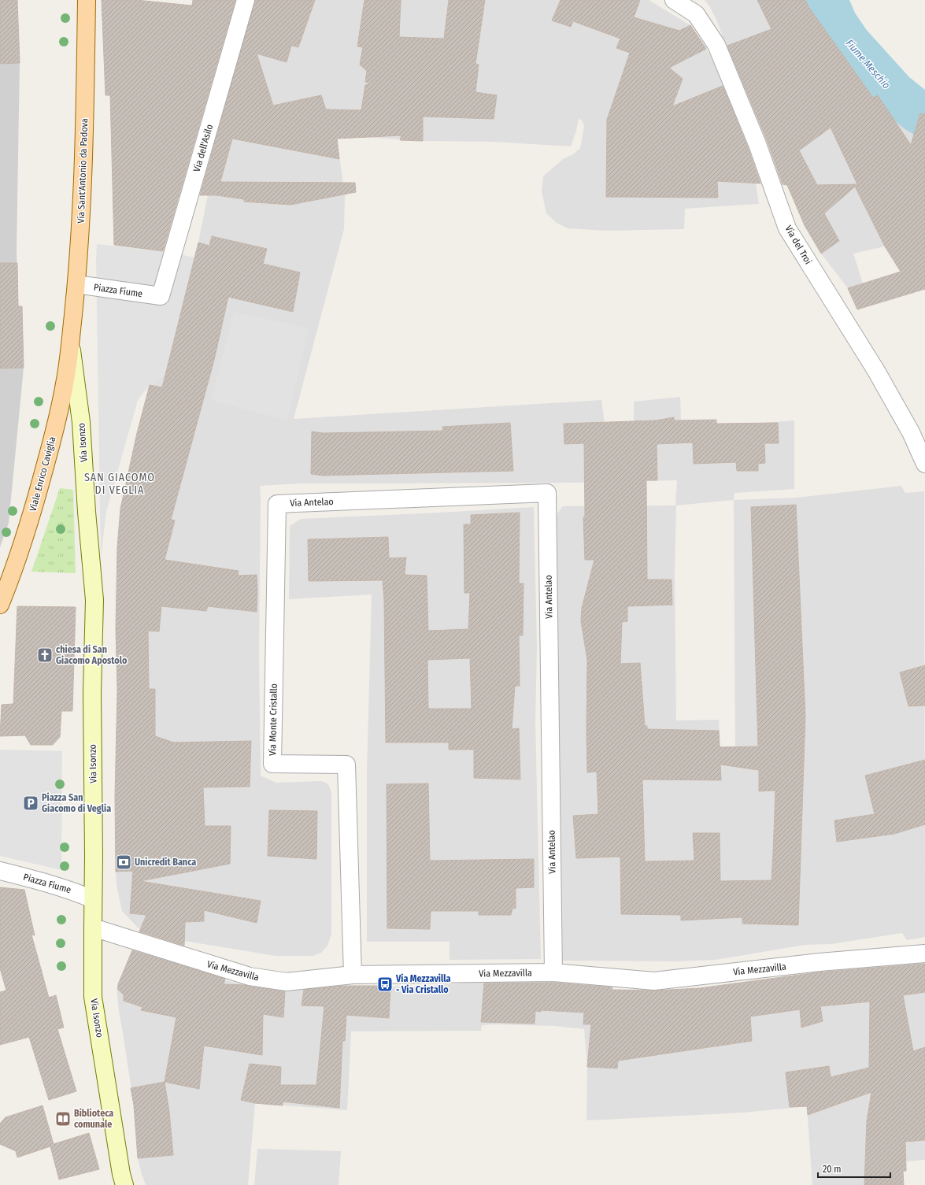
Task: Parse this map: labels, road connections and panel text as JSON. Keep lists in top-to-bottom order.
{
  "streets": {
    "main road": ["Via Sant'Antonio da Padova", "Via Isonzo", "Viale Enrico Caviglia"],
    "street": [
      "Via dell'Asilo",
      "Via del Troi",
      "Piazza Fiume",
      "Via Antelao",
      "Via Monte Cristallo",
      "Via Mezzavilla"
    ]
  },
  "crossings": [
    ["Via dell'Asilo", "Piazza Fiume"],
    ["Via Sant'Antonio da Padova", "Piazza Fiume"],
    ["Via Sant'Antonio da Padova", "Via Isonzo"],
    ["Via Sant'Antonio da Padova", "Viale Enrico Caviglia"],
    ["Piazza Fiume", "Via Isonzo"],
    ["Via Isonzo", "Viale Enrico Caviglia"],
    ["Via Isonzo", "Via Mezzavilla"],
    ["Via Antelao", "Via Monte Cristallo"],
    ["Via Antelao", "Via Mezzavilla"],
    ["Via Monte Cristallo", "Via Mezzavilla"]
  ],
  "districts": ["SAN GIACOMO DI VEGLIA"],
  "water": ["Fiume Meschio"],
  "places": {
    "church": ["chiesa di San Giacomo Apostolo"],
    "parking": ["Piazza San Giacomo di Veglia"],
    "bank": ["Unicredit Banca"],
    "bus stop": ["Via Mezzavilla - Via Cristallo"],
    "library": ["Biblioteca comunale"]
  },
  "scale_bar": "20 m"
}
